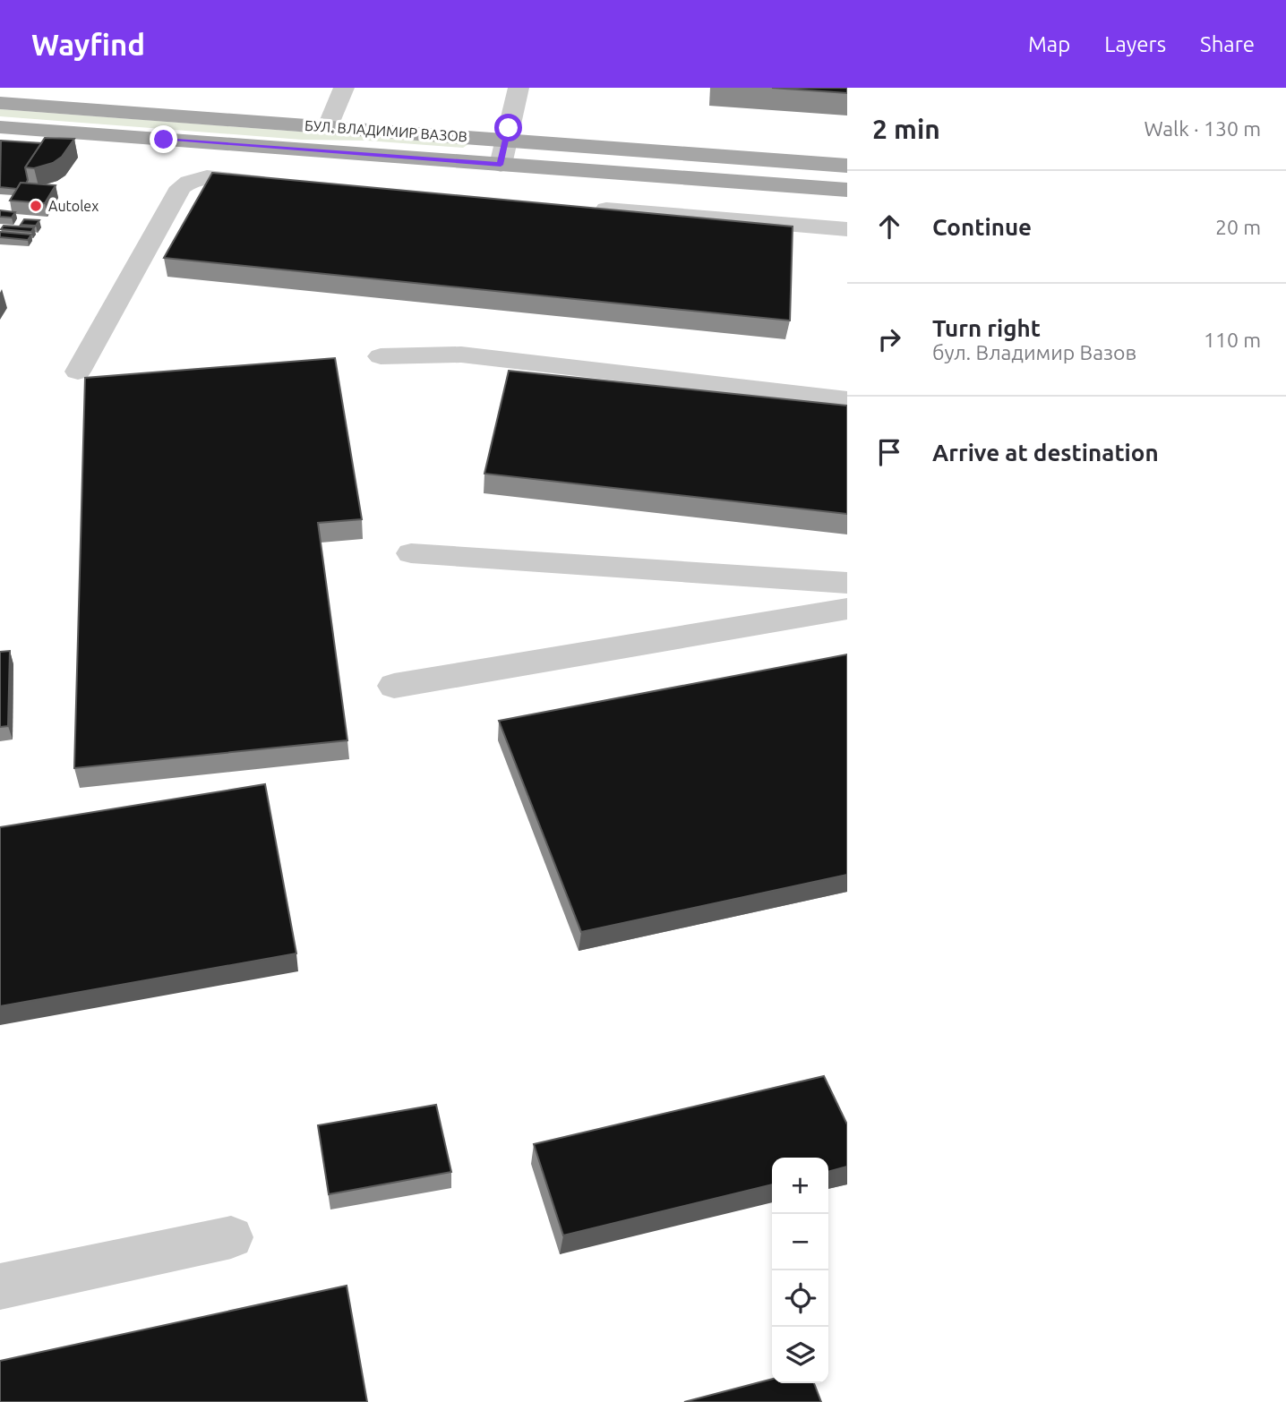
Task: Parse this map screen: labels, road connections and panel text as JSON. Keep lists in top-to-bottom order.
{
  "streets": {
    "main road": ["БУЛ. ВЛАДИМИР ВАЗОВ"]
  },
  "places": ["Autolex"],
  "page": {
    "header": "Wayfind",
    "nav": ["Map", "Layers", "Share"],
    "heading": ["2 min", "Walk · 130 m"],
    "list": [
      ["Continue", "20 m"],
      ["Turn right", "бул. Владимир Вазов", "110 m"],
      "Arrive at destination"
    ],
    "map_buttons": ["+", "−"]
  }
}
